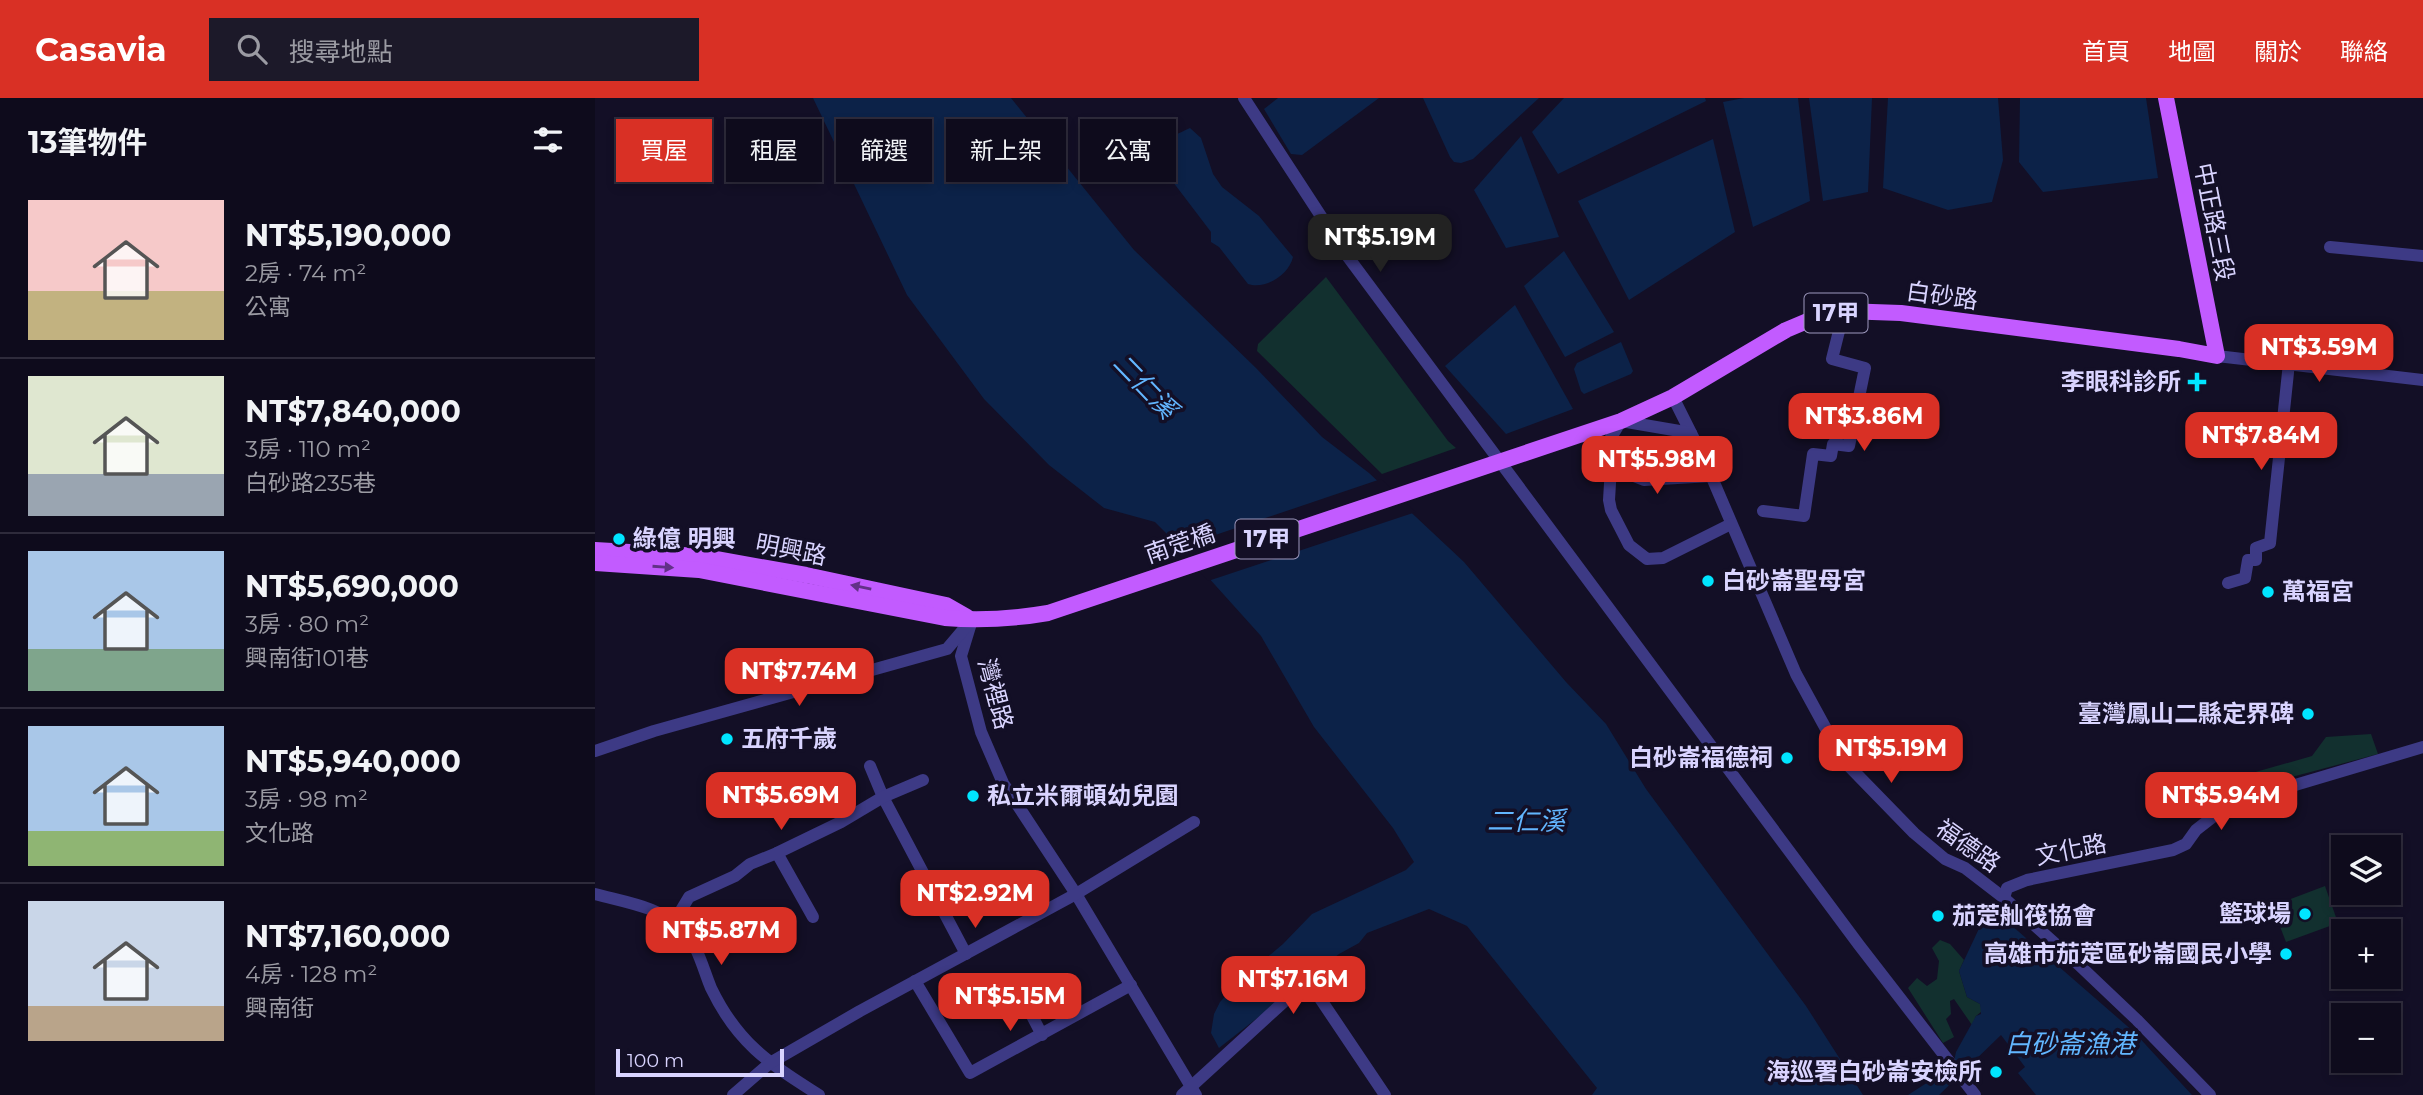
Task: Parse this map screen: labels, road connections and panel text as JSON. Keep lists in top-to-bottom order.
{
  "streets": {
    "main road": [
      "中正路三段",
      "白砂路",
      "17甲",
      "南萣橋",
      "明興路"
    ],
    "street": ["灣裡路", "福德路", "文化路"]
  },
  "crossings": [
    ["中正路三段", "白砂路"],
    ["白砂路", "南萣橋"],
    ["白砂路", "福德路"],
    ["南萣橋", "明興路"],
    ["明興路", "灣裡路"],
    ["福德路", "文化路"]
  ],
  "water": ["二仁溪", "白砂崙漁港"],
  "places": {
    "health": ["李眼科診所"],
    "other": [
      "綠億 明興",
      "白砂崙聖母宮",
      "萬福宮",
      "臺灣鳳山二縣定界碑",
      "五府千歲",
      "白砂崙福德祠",
      "私立米爾頓幼兒園",
      "籃球場",
      "茄萣舢筏協會",
      "高雄市茄萣區砂崙國民小學",
      "海巡署白砂崙安檢所"
    ]
  },
  "scale_bar": "100 m",
  "page": {
    "header": "Casavia",
    "search": "搜尋地點",
    "nav": [
      "首頁",
      "地圖",
      "關於",
      "聯絡"
    ],
    "heading": "13筆物件",
    "chip": [
      "買屋",
      "租屋",
      "篩選",
      "新上架",
      "公寓"
    ],
    "list": [
      {
        "name": "NT$5,190,000",
        "note": "2房 · 74 m² · 公寓"
      },
      {
        "name": "NT$7,840,000",
        "note": "3房 · 110 m² · 白砂路235巷"
      },
      {
        "name": "NT$5,690,000",
        "note": "3房 · 80 m² · 興南街101巷"
      },
      {
        "name": "NT$5,940,000",
        "note": "3房 · 98 m² · 文化路"
      },
      {
        "name": "NT$7,160,000",
        "note": "4房 · 128 m² · 興南街"
      }
    ],
    "price": [
      "NT$5.19M",
      "NT$3.59M",
      "NT$3.86M",
      "NT$7.84M",
      "NT$5.98M",
      "NT$7.74M",
      "NT$5.19M",
      "NT$5.69M",
      "NT$5.94M",
      "NT$2.92M",
      "NT$5.87M",
      "NT$7.16M",
      "NT$5.15M"
    ],
    "map_buttons": ["+", "−"],
    "scale": "100 m"
  }
}
